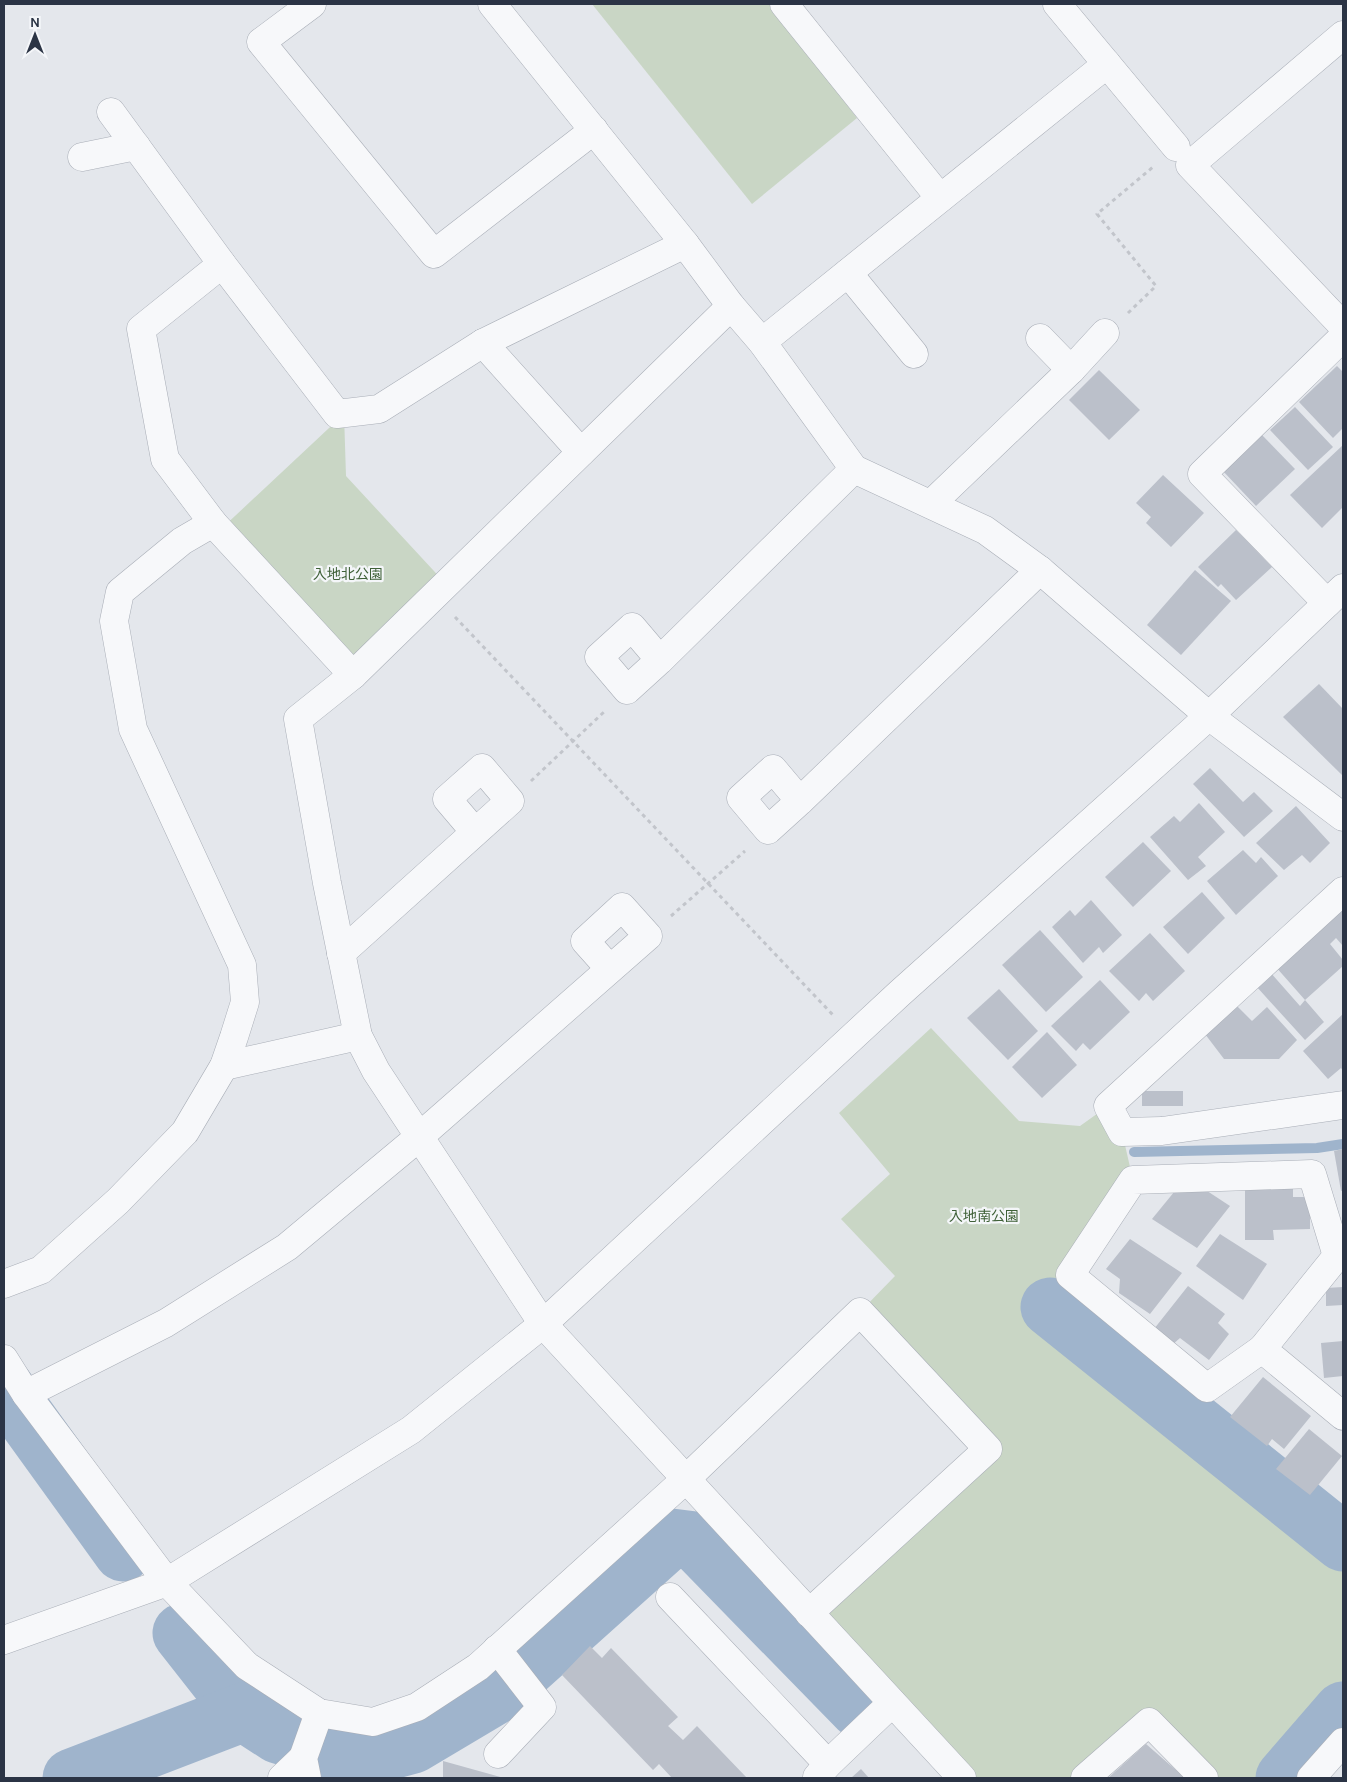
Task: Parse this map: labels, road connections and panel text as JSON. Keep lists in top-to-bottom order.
{
  "parks": ["入地北公園", "入地南公園"],
  "north": "top"
}
